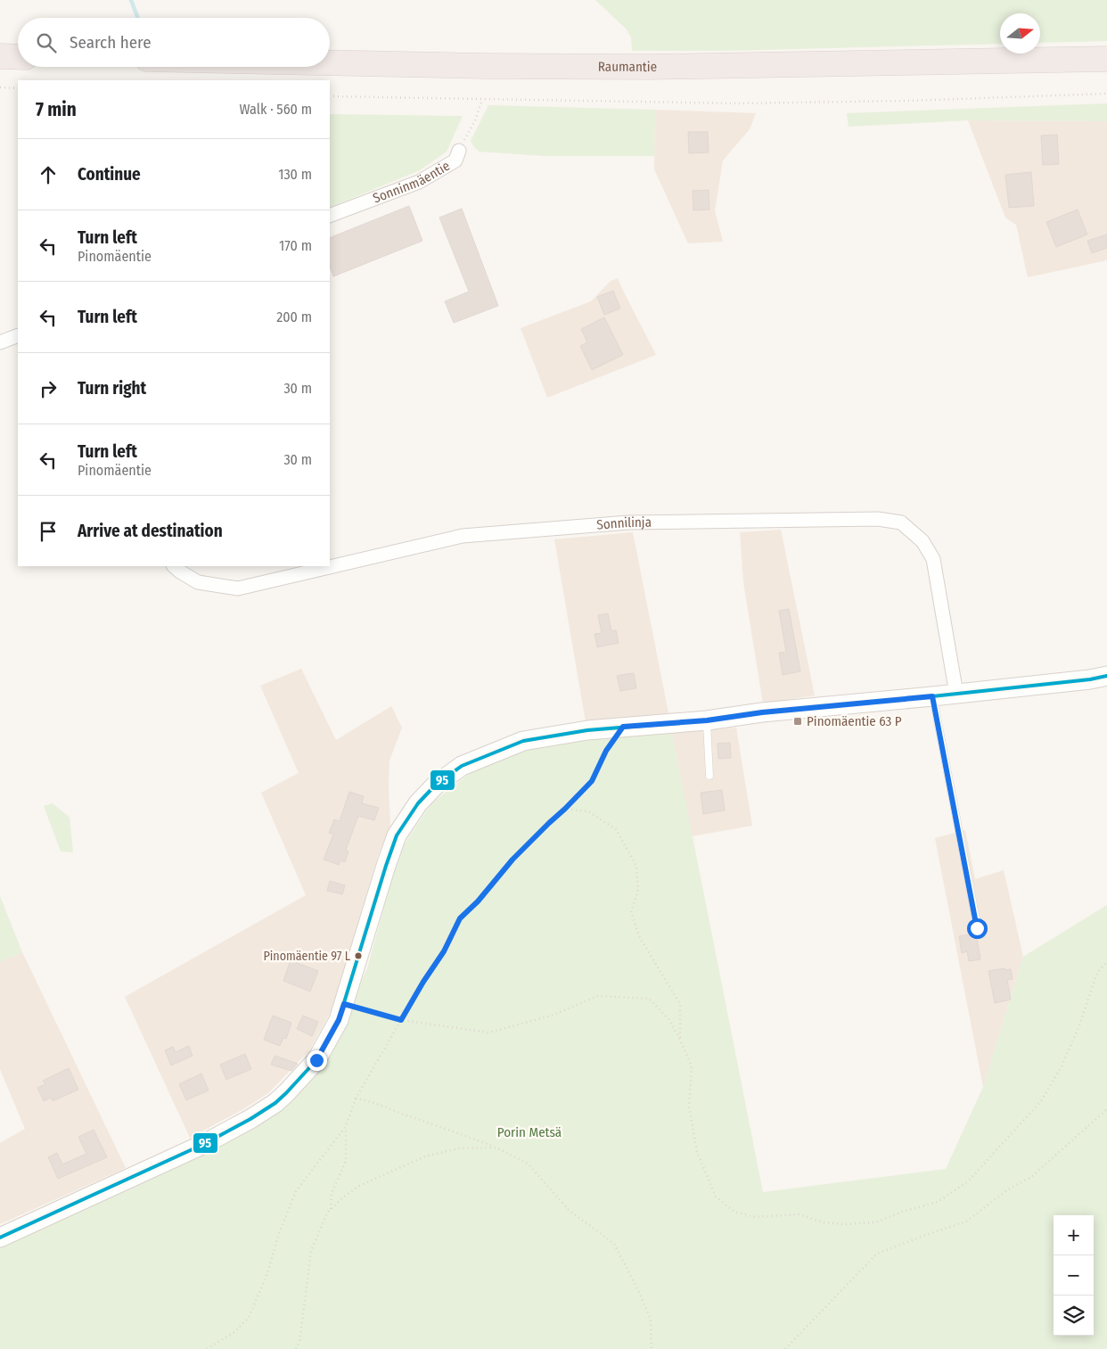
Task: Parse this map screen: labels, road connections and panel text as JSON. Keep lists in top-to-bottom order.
{
  "streets": {
    "highway": ["Raumantie"],
    "street": ["Sonninmäentie", "Sonnilinja"]
  },
  "parks": ["Porin Metsä"],
  "places": {
    "transit": ["Pinomäentie 63 P"],
    "other": ["Pinomäentie 97 L"]
  },
  "lines": ["transit line 95"],
  "north": "right",
  "page": {
    "search": "Search here",
    "heading": ["7 min", "Walk · 560 m"],
    "list": [
      ["Continue", "130 m"],
      ["Turn left", "Pinomäentie", "170 m"],
      ["Turn left", "200 m"],
      ["Turn right", "30 m"],
      ["Turn left", "Pinomäentie", "30 m"],
      "Arrive at destination"
    ],
    "map_buttons": ["+", "−"]
  }
}
